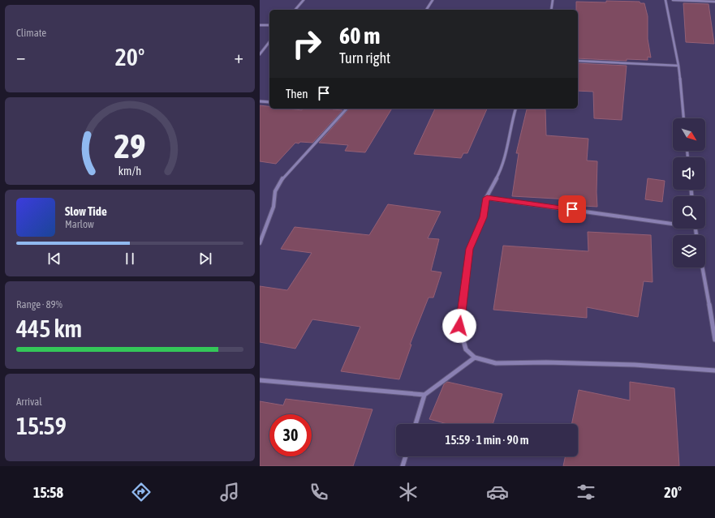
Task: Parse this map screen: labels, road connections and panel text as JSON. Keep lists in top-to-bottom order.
{
  "north": "bottom right",
  "page": {
    "tile": [
      "Climate",
      ["Range · 89%", "445 km"],
      ["Arrival", "15:59"]
    ],
    "turn": ["60 m", "Turn right"],
    "heat": ["−", "20°", "+"],
    "then": "Then",
    "song": ["Slow Tide", "Marlow"],
    "limit": "30",
    "trip": "15:59 · 1 min · 90 m",
    "tabs": ["15:58", "20°"],
    "gauge": ["29", "km/h"]
  }
}
